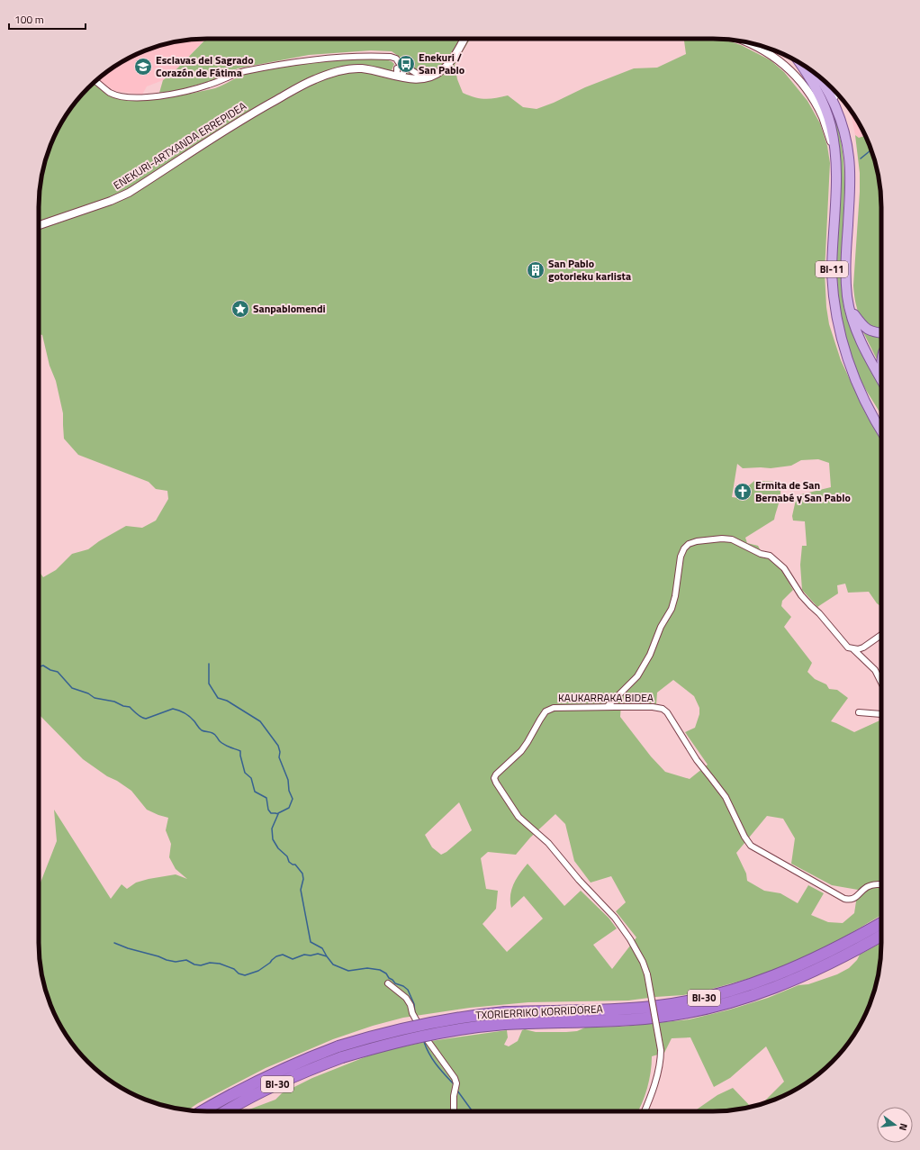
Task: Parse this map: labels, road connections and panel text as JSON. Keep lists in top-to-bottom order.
{
  "streets": {
    "highway": ["BI-30", "TXORIERRIKO KORRIDOREA"],
    "main road": ["BI-11"],
    "street": ["ENEKURI-ARTXANDA ERREPIDEA", "KAUKARRAKA BIDEA"]
  },
  "places": {
    "bus stop": ["Enekuri / San Pablo"],
    "school or university": ["Esclavas del Sagrado Corazón de Fátima"],
    "building": ["San Pablo gotorleku karlista"],
    "place": ["Sanpablomendi"],
    "church": ["Ermita de San Bernabé y San Pablo"]
  },
  "scale_bar": "100 m",
  "north": "right"
}
